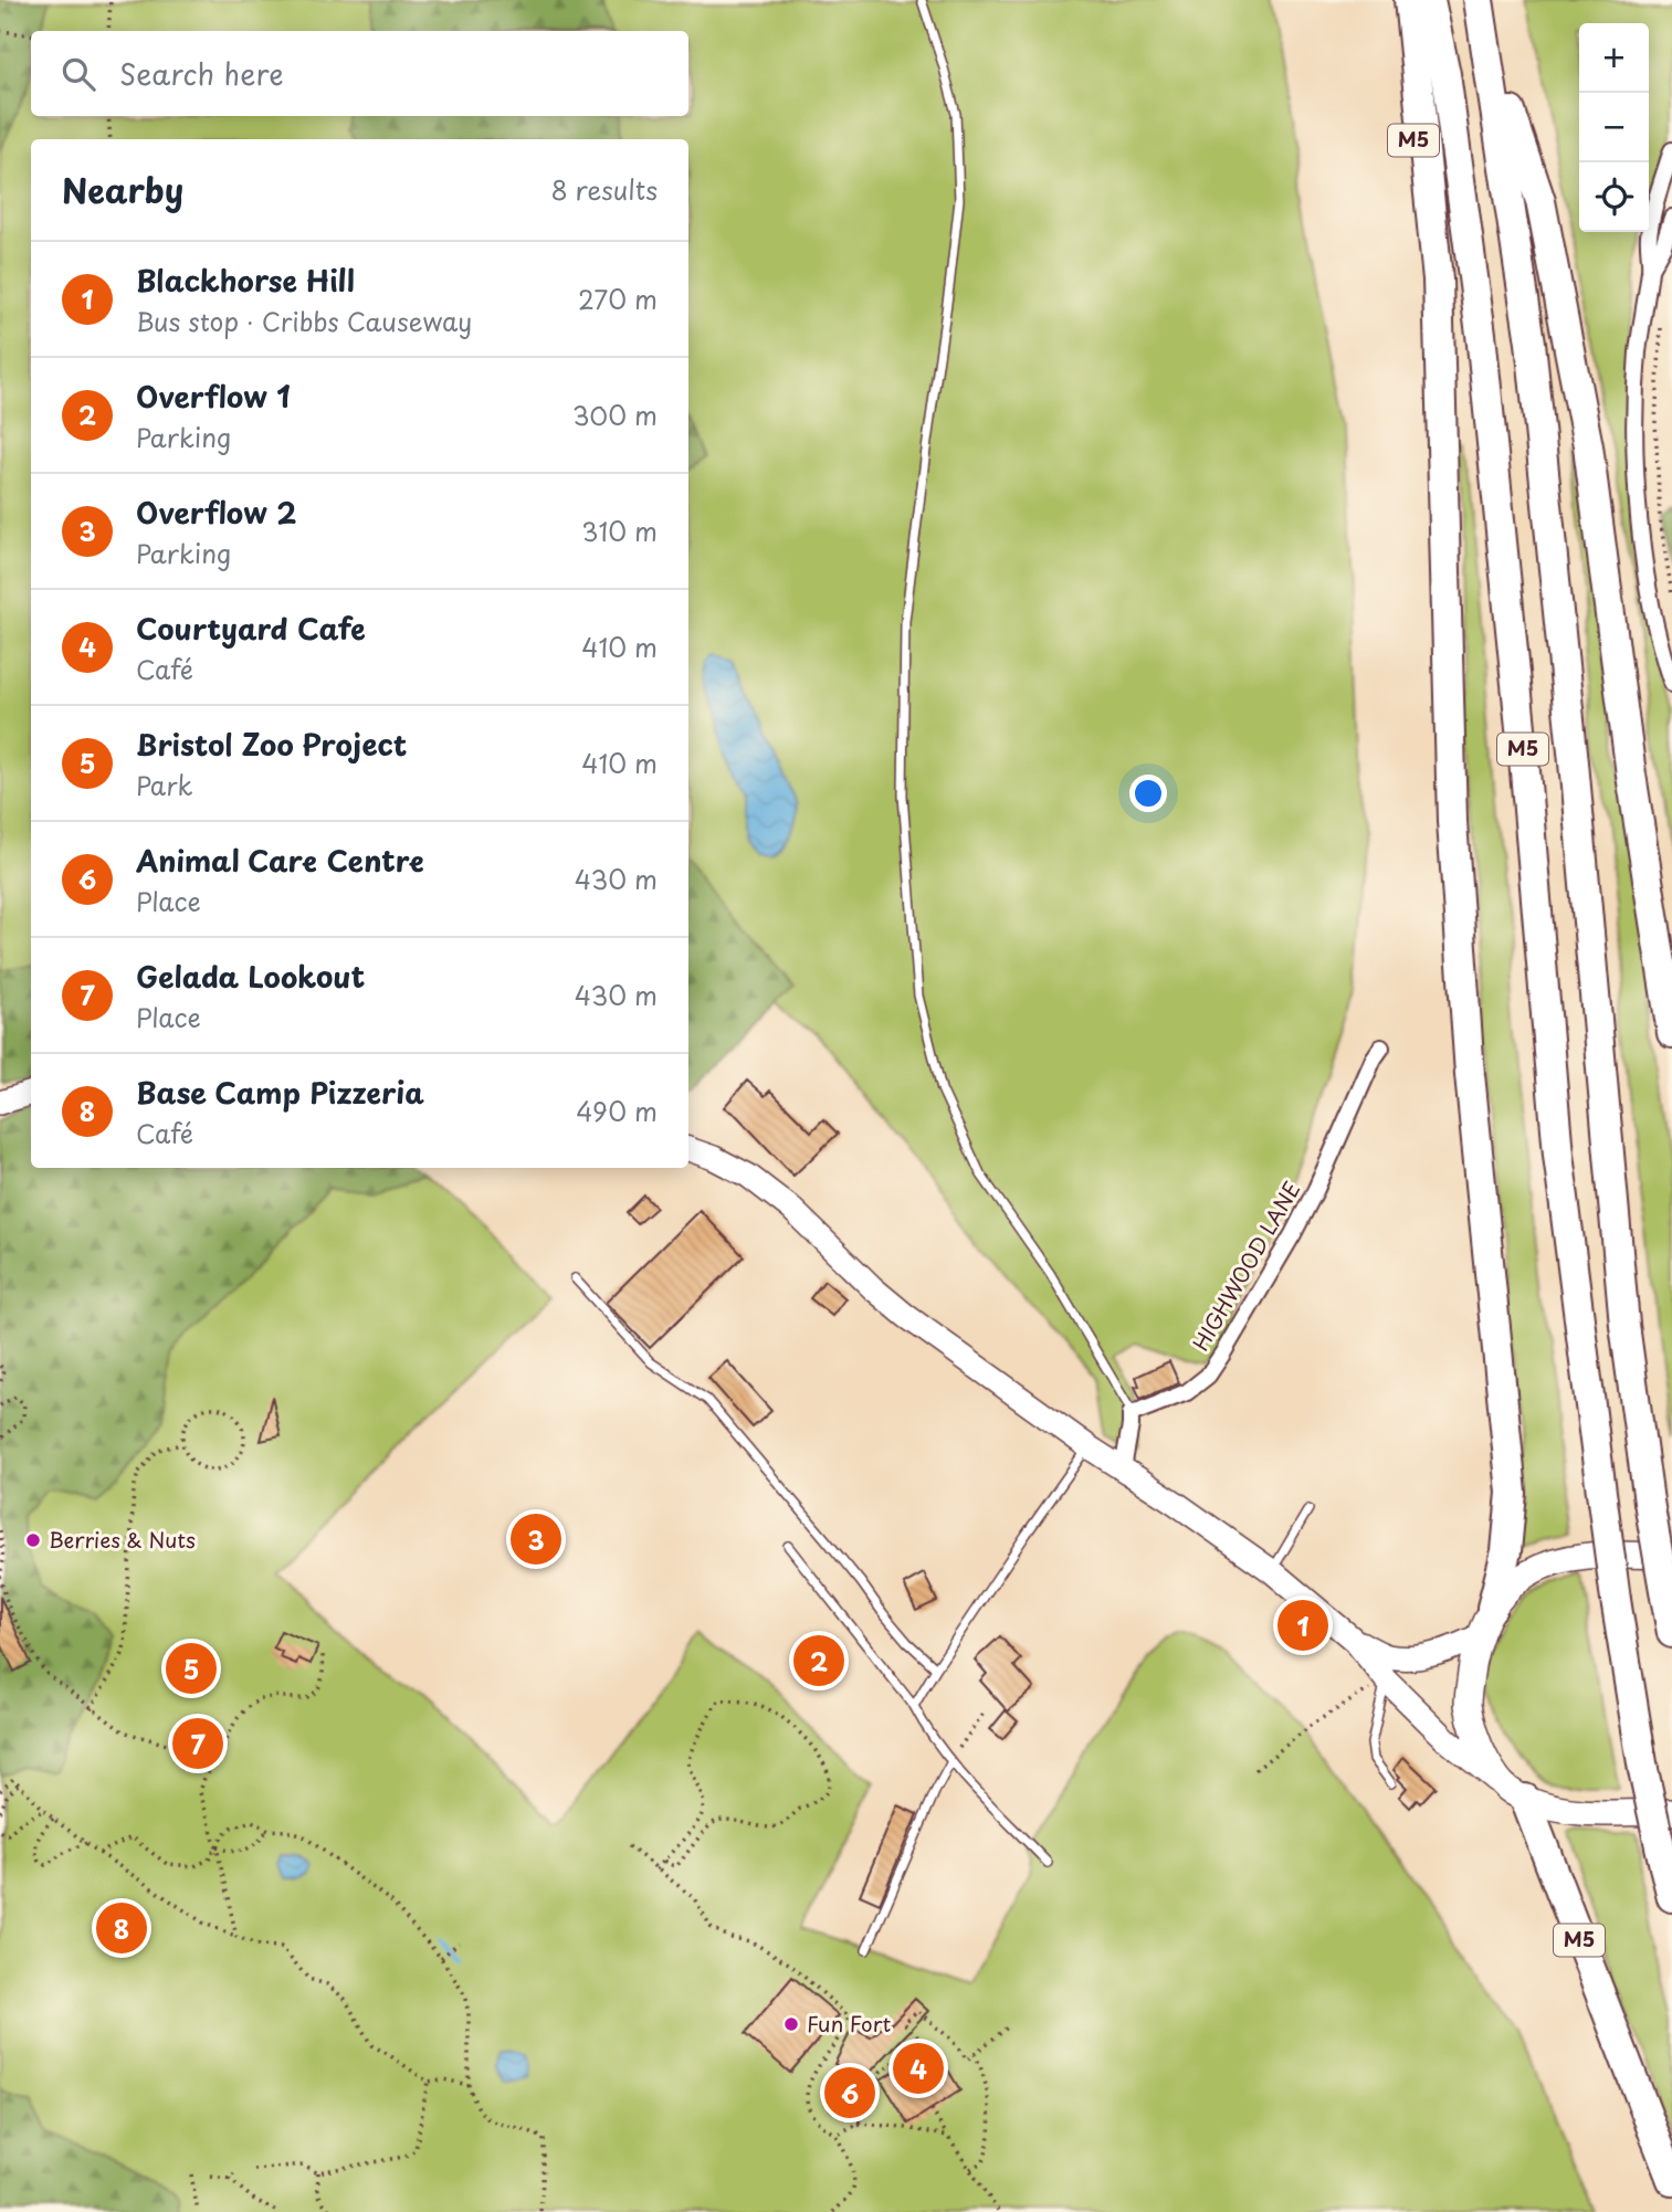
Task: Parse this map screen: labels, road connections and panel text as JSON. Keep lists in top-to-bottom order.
{
  "streets": {
    "highway": ["M5"],
    "street": ["HIGHWOOD LANE"]
  },
  "places": ["Berries & Nuts", "Fun Fort"],
  "page": {
    "map_buttons": ["+", "−"],
    "search": "Search here",
    "heading": ["Nearby", "8 results"],
    "list": [
      {
        "mark": "1",
        "name": "Blackhorse Hill",
        "note": "Bus stop · Cribbs Causeway",
        "value": "270 m"
      },
      {
        "mark": "2",
        "name": "Overflow 1",
        "note": "Parking",
        "value": "300 m"
      },
      {
        "mark": "3",
        "name": "Overflow 2",
        "note": "Parking",
        "value": "310 m"
      },
      {
        "mark": "4",
        "name": "Courtyard Cafe",
        "note": "Café",
        "value": "410 m"
      },
      {
        "mark": "5",
        "name": "Bristol Zoo Project",
        "note": "Park",
        "value": "410 m"
      },
      {
        "mark": "6",
        "name": "Animal Care Centre",
        "note": "Place",
        "value": "430 m"
      },
      {
        "mark": "7",
        "name": "Gelada Lookout",
        "note": "Place",
        "value": "430 m"
      },
      {
        "mark": "8",
        "name": "Base Camp Pizzeria",
        "note": "Café",
        "value": "490 m"
      }
    ],
    "pins": [
      "3",
      "1",
      "2",
      "5",
      "7",
      "8",
      "4",
      "6"
    ]
  }
}
